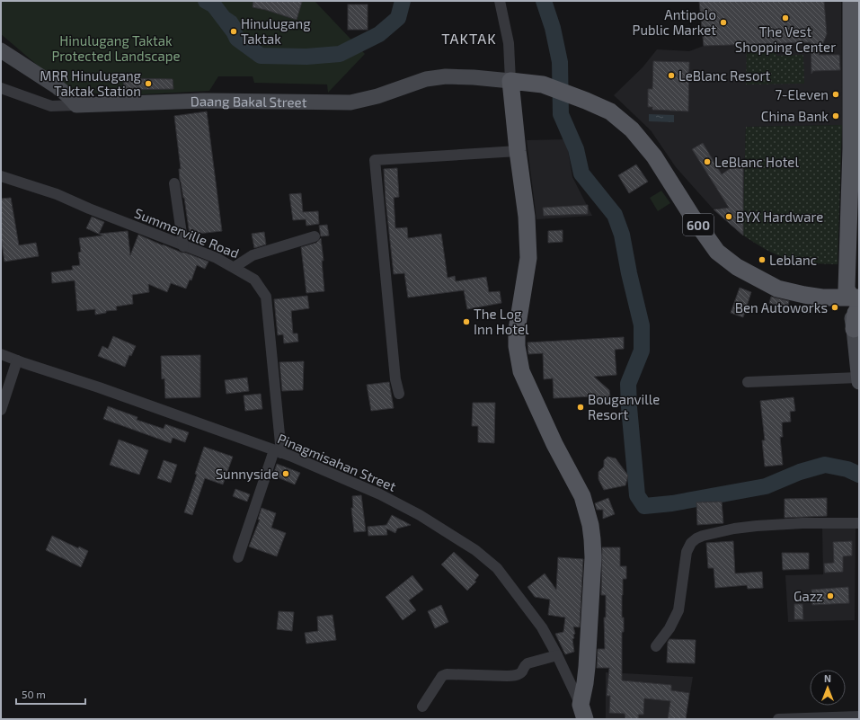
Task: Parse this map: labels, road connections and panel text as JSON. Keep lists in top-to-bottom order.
{
  "streets": {
    "main road": ["600"],
    "street": ["Daang Bakal Street", "Summerville Road", "Pinagmisahan Street"]
  },
  "crossings": [
    ["Daang Bakal Street", "600"],
    ["Summerville Road", "Pinagmisahan Street"]
  ],
  "districts": ["TAKTAK"],
  "parks": ["Hinulugang Taktak Protected Landscape"],
  "places": [
    "The Vest Shopping Center",
    "Antipolo Public Market",
    "Hinulugang Taktak",
    "LeBlanc Resort",
    "MRR Hinulugang Taktak Station",
    "7-Eleven",
    "China Bank",
    "LeBlanc Hotel",
    "BYX Hardware",
    "Leblanc",
    "Ben Autoworks",
    "The Log Inn Hotel",
    "Bouganville Resort",
    "Sunnyside",
    "Gazz"
  ],
  "scale_bar": "50 m",
  "north": "top"
}
